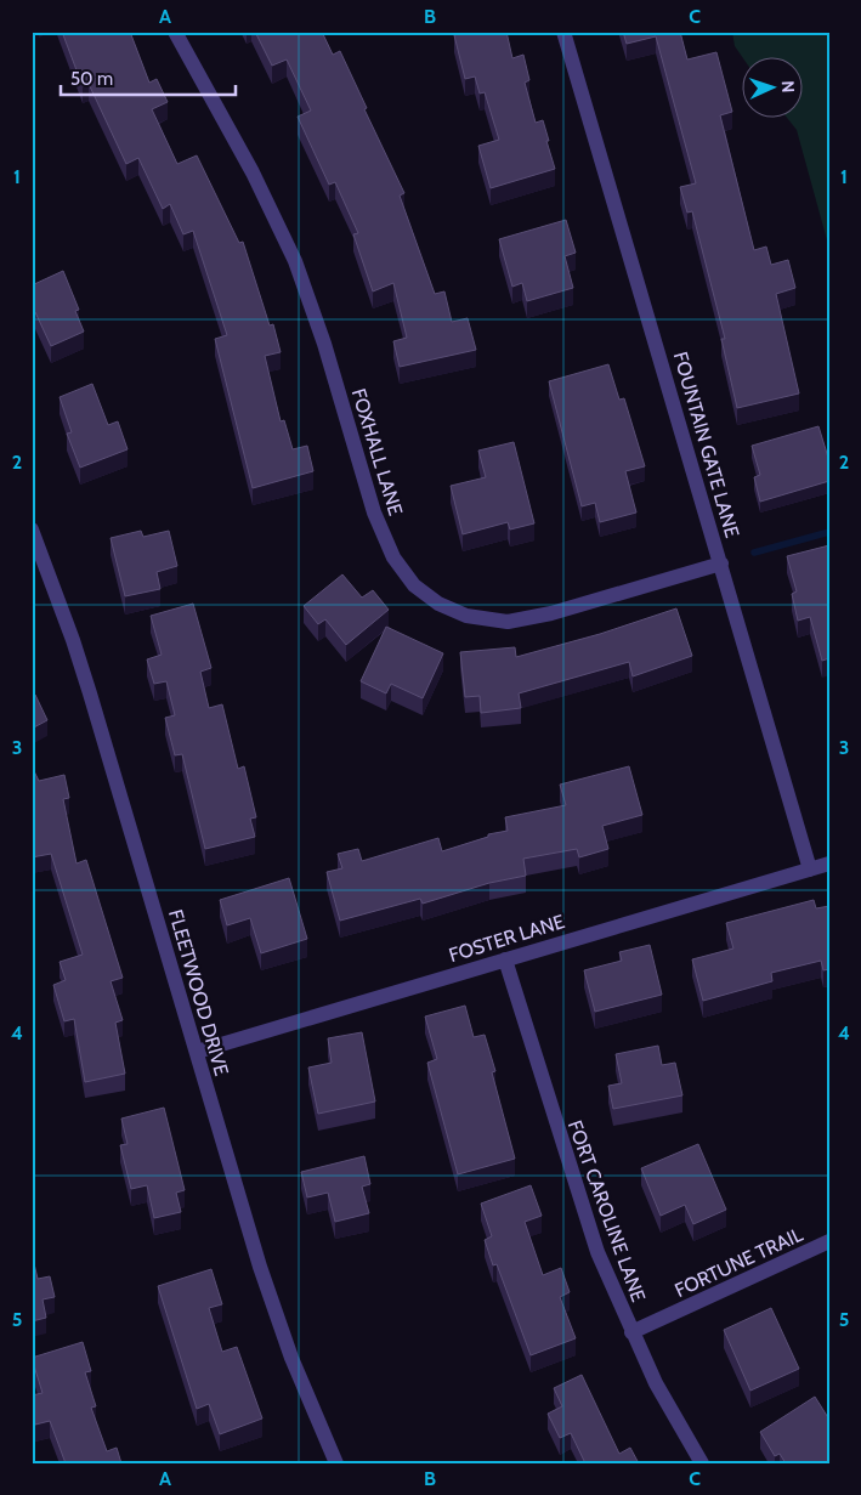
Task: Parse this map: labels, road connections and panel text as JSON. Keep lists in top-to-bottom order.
{
  "streets": {
    "street": [
      "FOUNTAIN GATE LANE",
      "FOXHALL LANE",
      "FOSTER LANE",
      "FLEETWOOD DRIVE",
      "FORT CAROLINE LANE",
      "FORTUNE TRAIL"
    ]
  },
  "crossings": [
    ["FOUNTAIN GATE LANE", "FOXHALL LANE"],
    ["FOUNTAIN GATE LANE", "FOSTER LANE"],
    ["FOSTER LANE", "FLEETWOOD DRIVE"],
    ["FOSTER LANE", "FORT CAROLINE LANE"],
    ["FORT CAROLINE LANE", "FORTUNE TRAIL"]
  ],
  "scale_bar": "50 m",
  "north": "right",
  "grid": {
    "columns": ["A", "B", "C"],
    "rows": [
      "1",
      "2",
      "3",
      "4",
      "5"
    ]
  }
}
